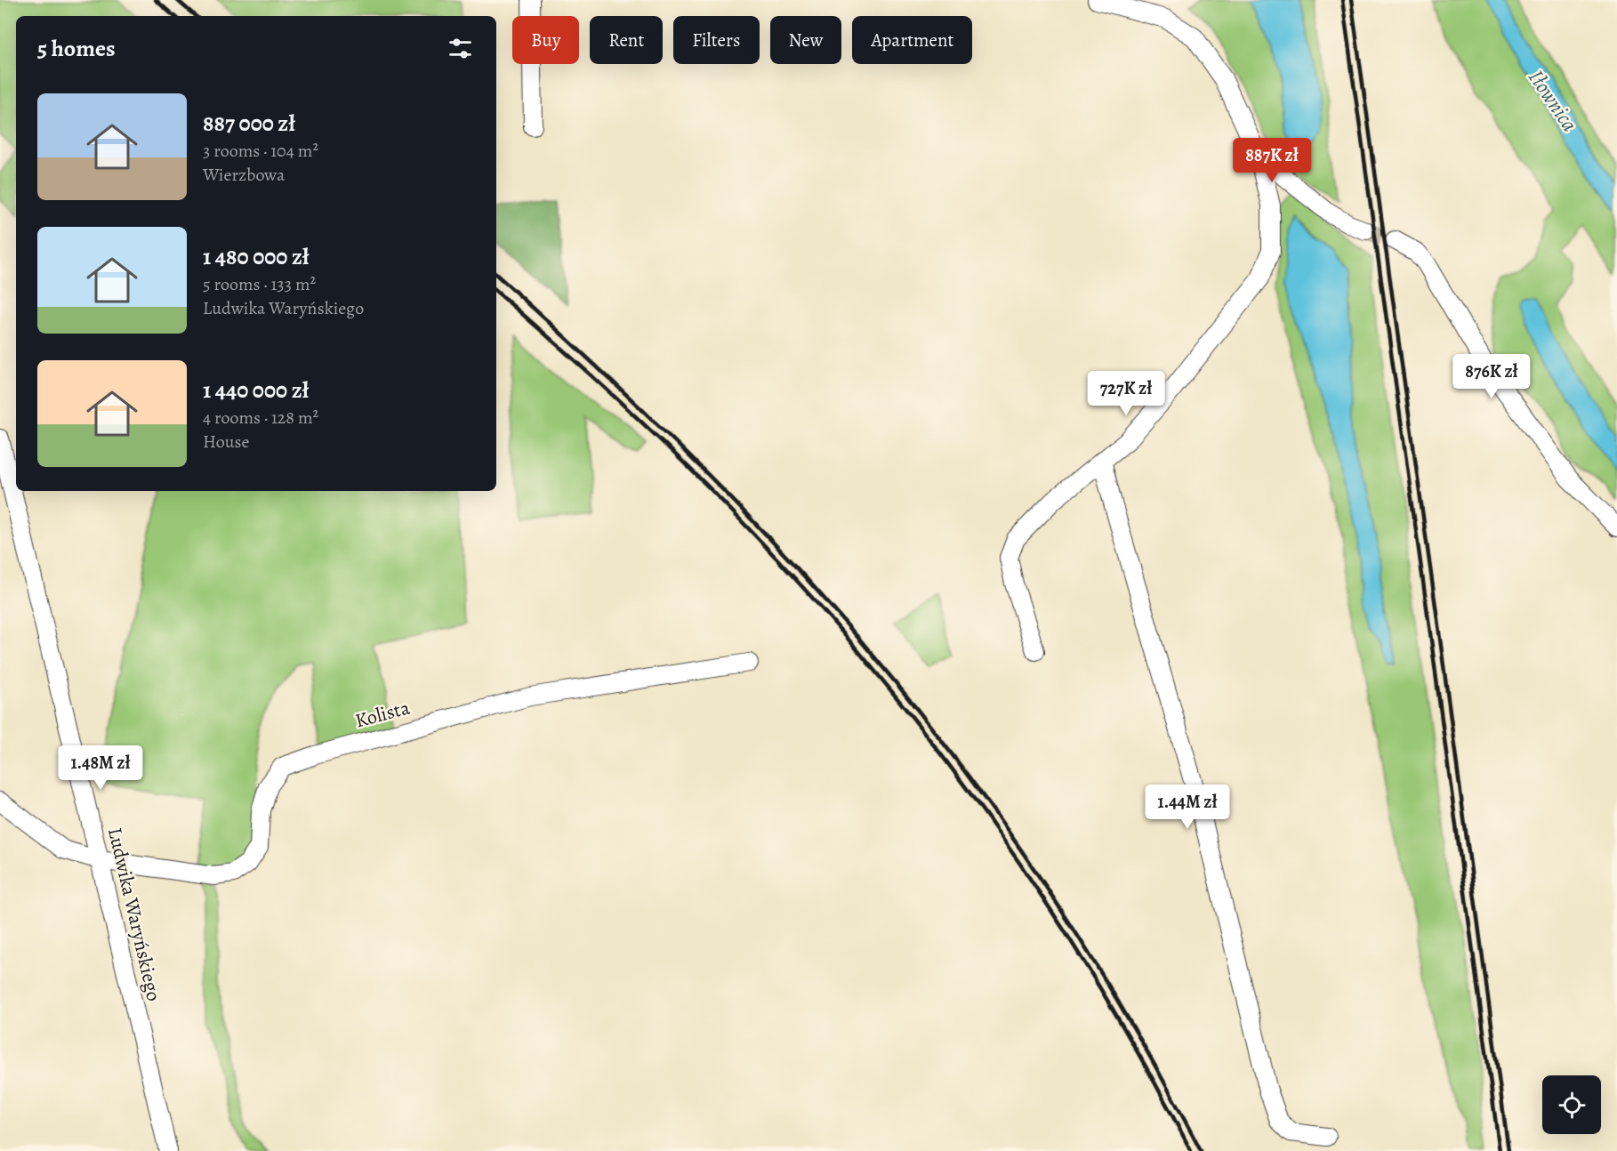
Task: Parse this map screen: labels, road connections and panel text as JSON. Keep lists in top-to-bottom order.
{
  "streets": {
    "street": ["Kolista", "Ludwika Waryńskiego"]
  },
  "crossings": [
    ["Kolista", "Ludwika Waryńskiego"]
  ],
  "water": ["Iłownica"],
  "page": {
    "chip": [
      "Buy",
      "Rent",
      "Filters",
      "New",
      "Apartment"
    ],
    "heading": "5 homes",
    "list": [
      {
        "name": "887 000 zł",
        "note": "3 rooms · 104 m² · Wierzbowa"
      },
      {
        "name": "1 480 000 zł",
        "note": "5 rooms · 133 m² · Ludwika Waryńskiego"
      },
      {
        "name": "1 440 000 zł",
        "note": "4 rooms · 128 m² · House"
      }
    ],
    "price": [
      "887K zł",
      "876K zł",
      "727K zł",
      "1.48M zł",
      "1.44M zł"
    ]
  }
}
